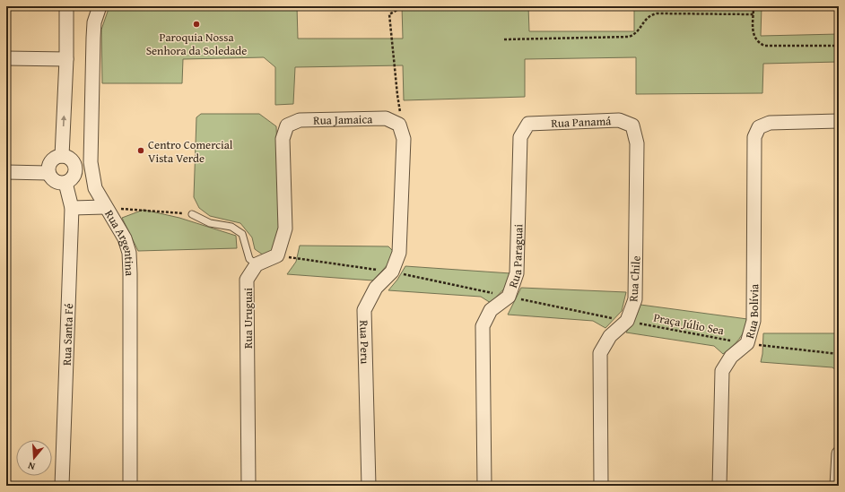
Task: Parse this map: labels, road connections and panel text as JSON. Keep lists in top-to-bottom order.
{
  "streets": {
    "street": [
      "Rua Jamaica",
      "Rua Panamá",
      "Rua Argentina",
      "Rua Paraguai",
      "Rua Chile",
      "Rua Bolívia",
      "Rua Uruguai",
      "Rua Santa Fé",
      "Rua Peru"
    ],
    "path": ["Praça Júlio Sea"]
  },
  "crossings": [
    ["Rua Jamaica", "Praça Júlio Sea"],
    ["Rua Jamaica", "Rua Peru"],
    ["Rua Panamá", "Rua Paraguai"],
    ["Rua Panamá", "Rua Chile"],
    ["Rua Paraguai", "Praça Júlio Sea"],
    ["Rua Chile", "Praça Júlio Sea"],
    ["Rua Bolívia", "Praça Júlio Sea"],
    ["Praça Júlio Sea", "Rua Peru"]
  ],
  "places": ["Paroquia Nossa Senhora da Soledade", "Centro Comercial Vista Verde"],
  "north": "bottom"
}
